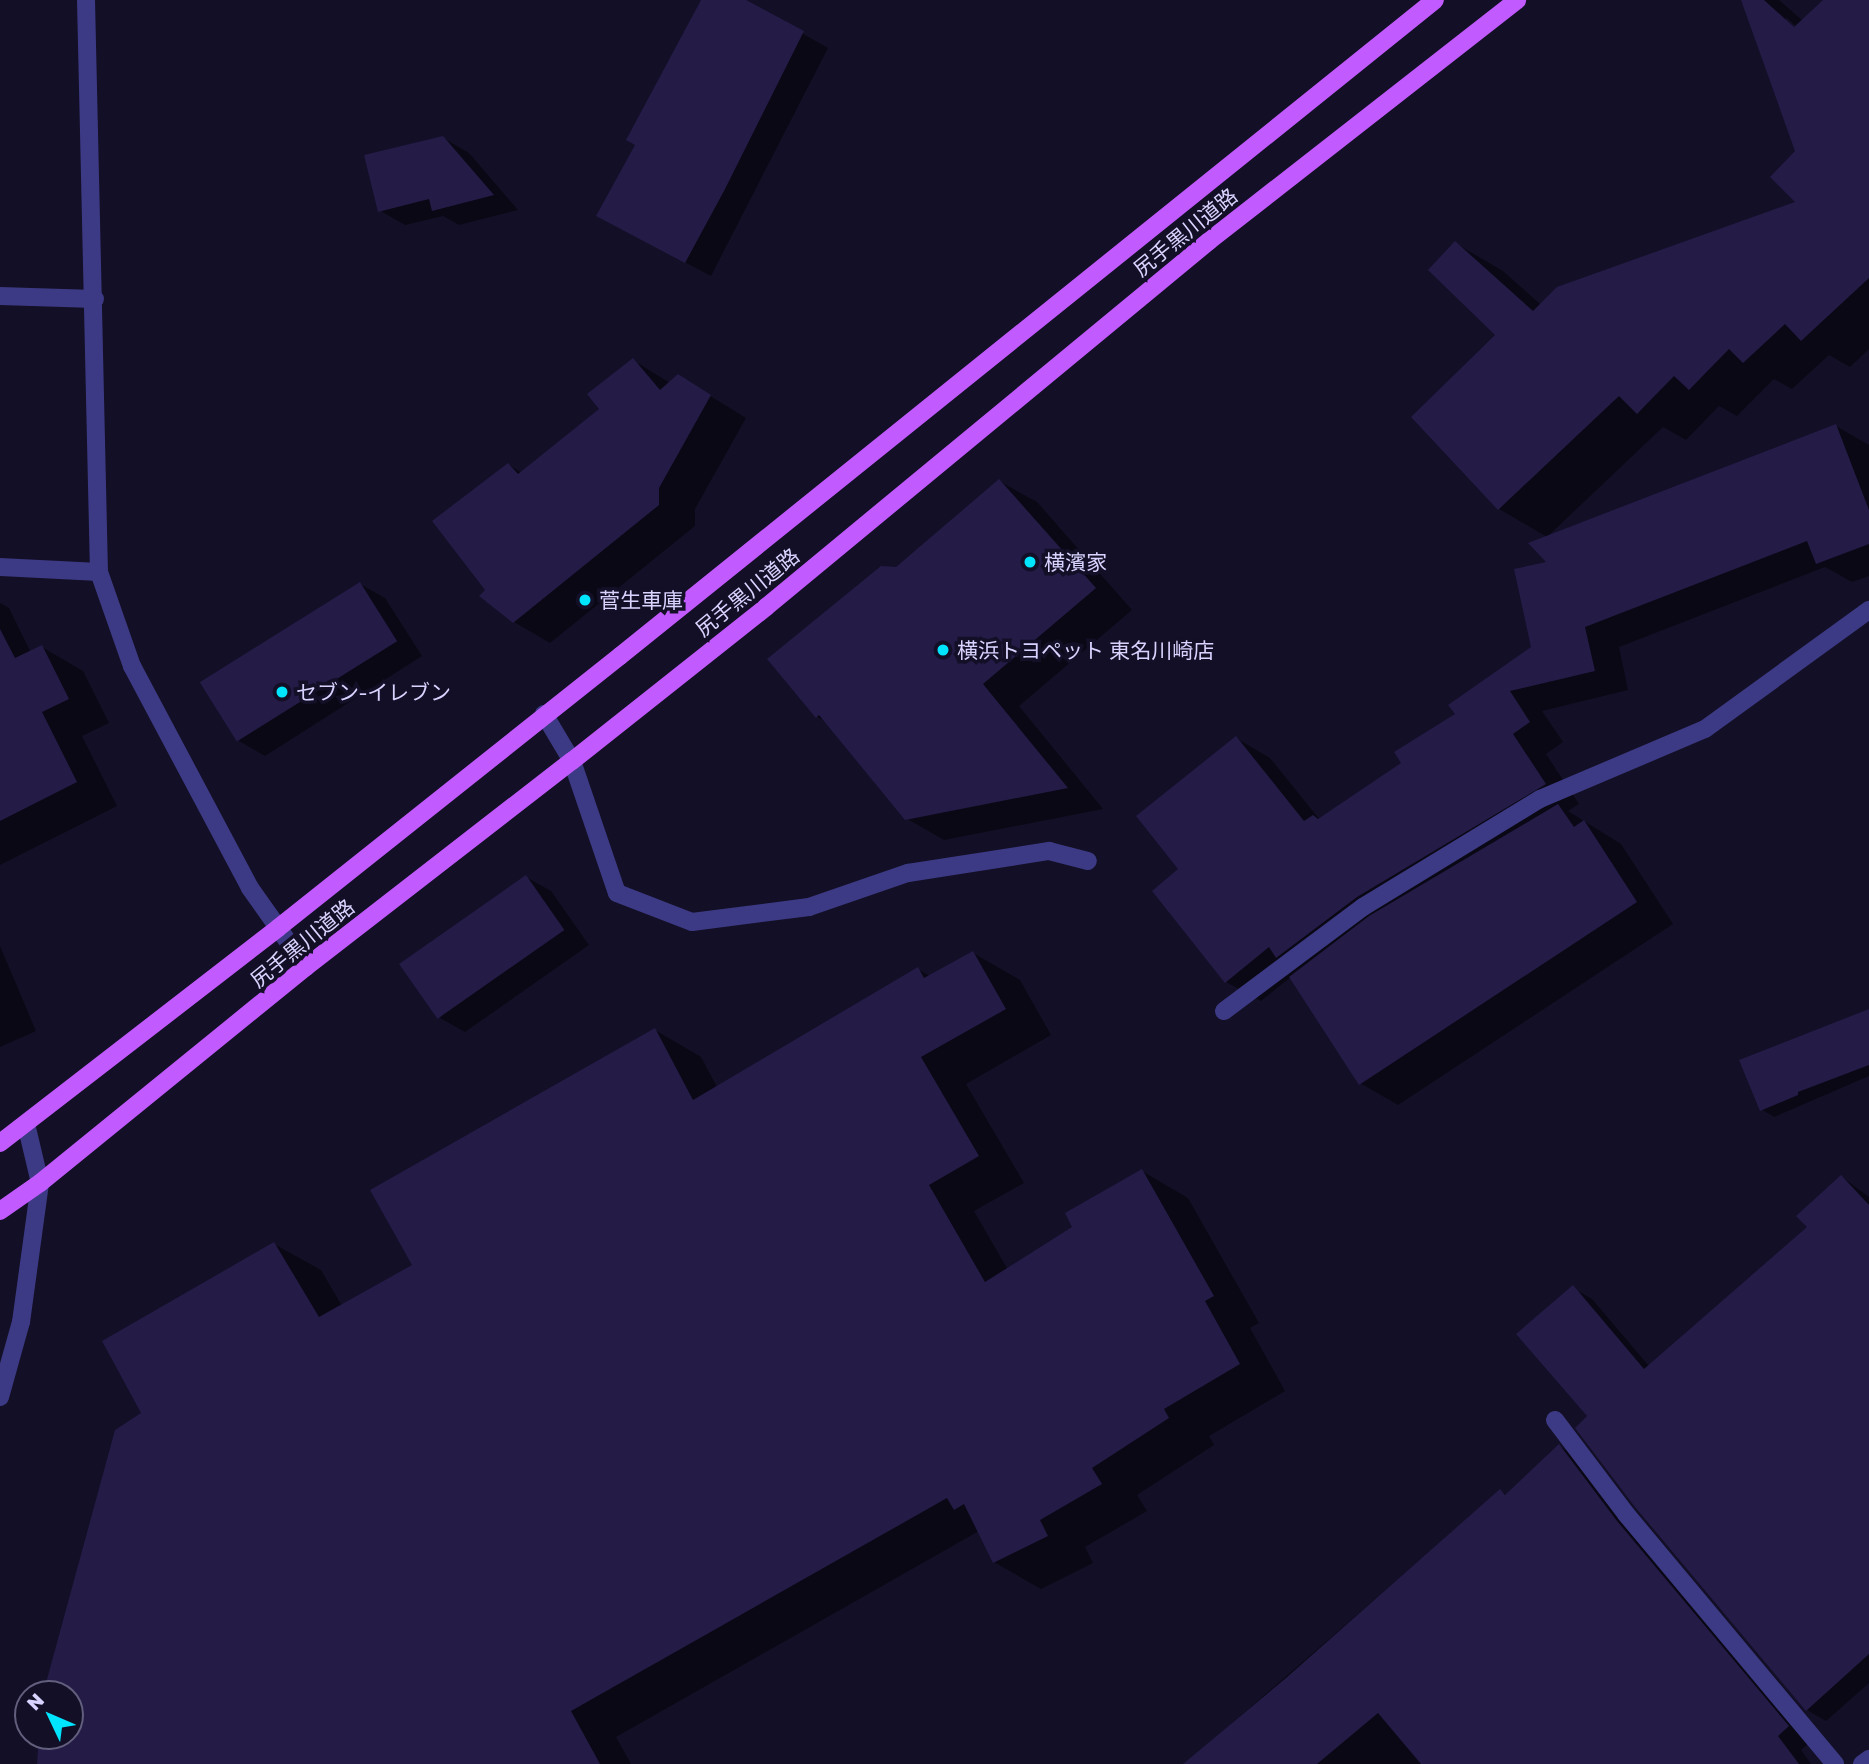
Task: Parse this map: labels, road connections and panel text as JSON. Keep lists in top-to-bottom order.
{
  "streets": {
    "main road": ["尻手黒川道路"]
  },
  "places": [
    "横濱家",
    "菅生車庫",
    "横浜トヨペット 東名川崎店",
    "セブン-イレブン"
  ],
  "north": "top left"
}
